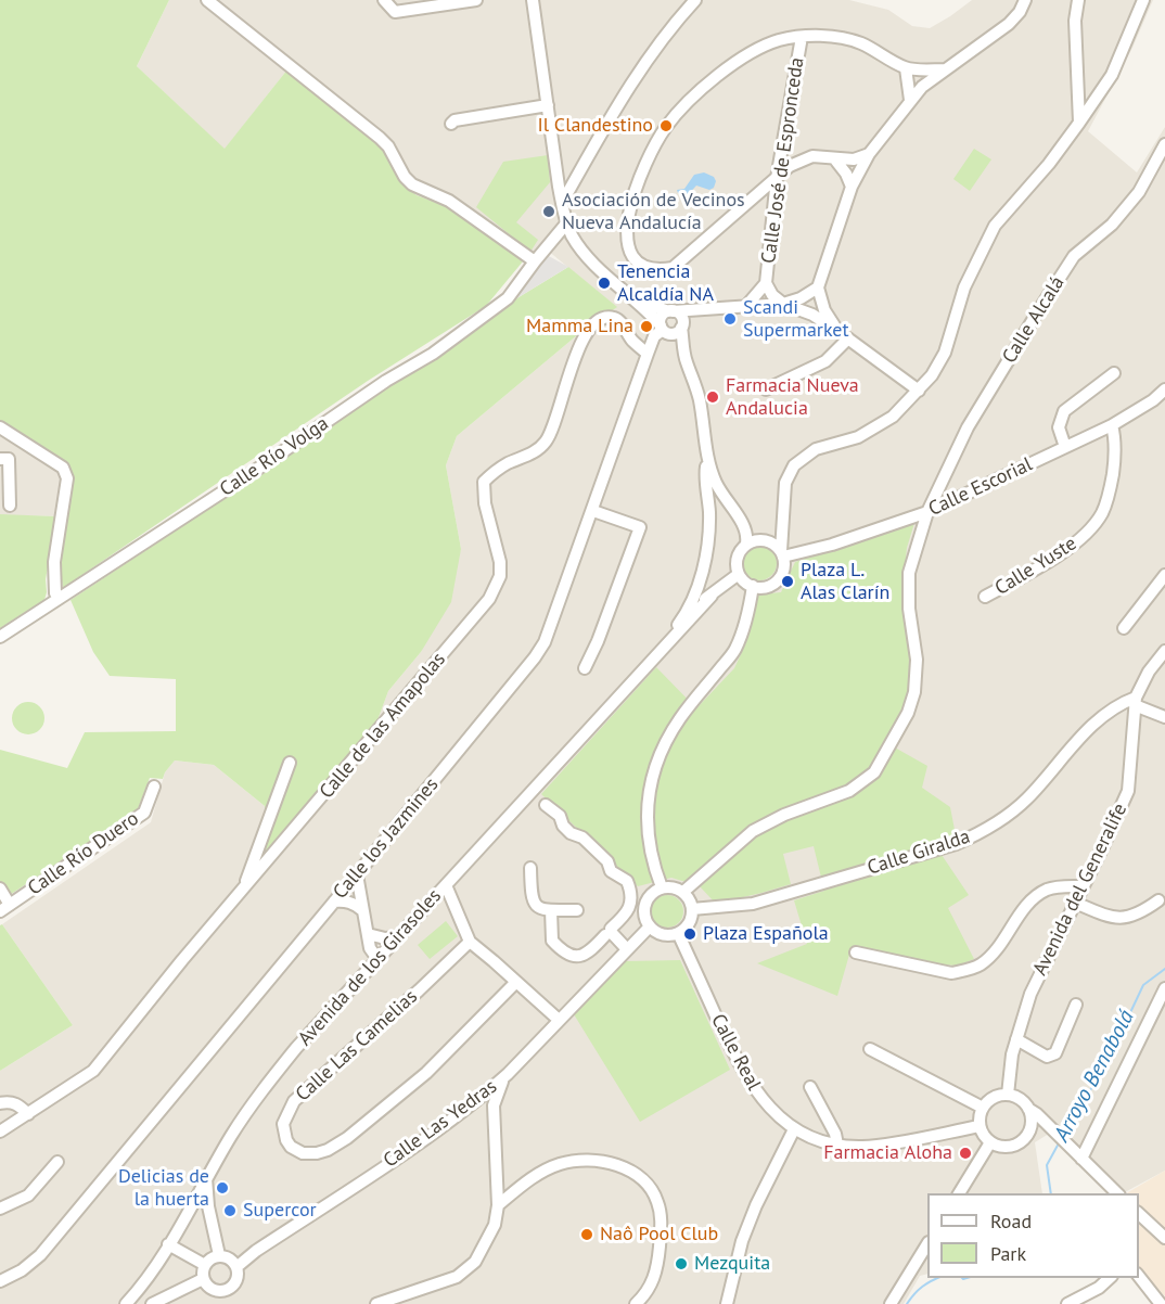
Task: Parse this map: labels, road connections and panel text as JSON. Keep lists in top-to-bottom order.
{
  "streets": {
    "street": [
      "Calle José de Espronceda",
      "Calle Alcalá",
      "Calle Río Volga",
      "Calle Escorial",
      "Calle Yuste",
      "Calle de las Amapolas",
      "Calle los Jazmines",
      "Calle Giralda",
      "Calle Río Duero",
      "Avenida del Generalife",
      "Avenida de los Girasoles",
      "Calle Las Camelias",
      "Calle Real",
      "Calle Las Yedras"
    ]
  },
  "crossings": [
    ["Calle Alcalá", "Calle Escorial"],
    ["Calle Alcalá", "Calle Giralda"],
    ["Calle Alcalá", "Calle Real"],
    ["Calle Alcalá", "Calle Las Yedras"],
    ["Calle Escorial", "Calle Yuste"],
    ["Calle Escorial", "Avenida de los Girasoles"],
    ["Calle de las Amapolas", "Calle los Jazmines"],
    ["Calle Giralda", "Avenida del Generalife"],
    ["Calle Giralda", "Calle Real"],
    ["Calle Giralda", "Calle Las Yedras"],
    ["Avenida del Generalife", "Calle Real"],
    ["Calle Real", "Calle Las Yedras"]
  ],
  "water": ["Arroyo Benabolá"],
  "places": [
    "Il Clandestino",
    "Asociación de Vecinos Nueva Andalucía",
    "Tenencia Alcaldía NA",
    "Scandi Supermarket",
    "Mamma Lina",
    "Farmacia Nueva Andalucia",
    "Plaza L. Alas Clarín",
    "Plaza Española",
    "Farmacia Aloha",
    "Delicias de la huerta",
    "Supercor",
    "Naô Pool Club",
    "Mezquita"
  ],
  "legend": ["Road", "Park"]
}
